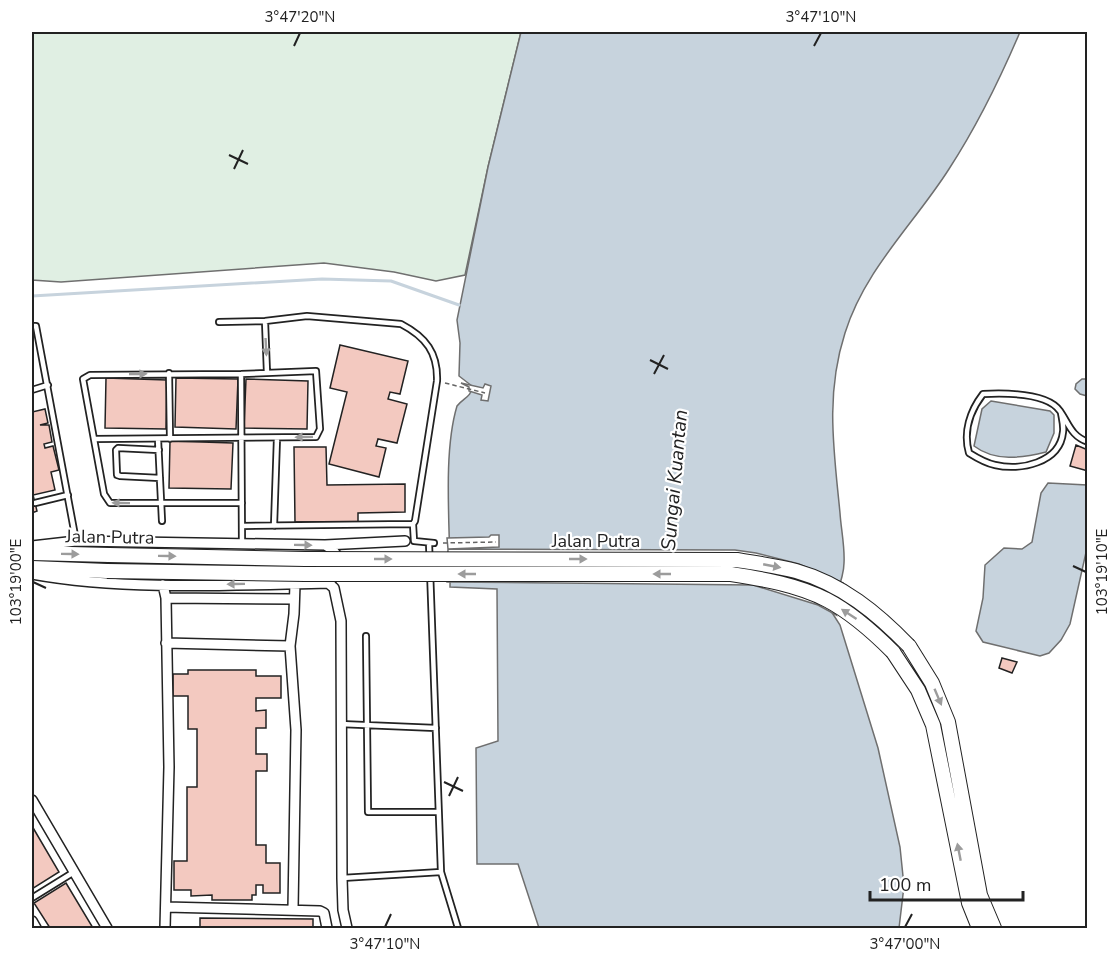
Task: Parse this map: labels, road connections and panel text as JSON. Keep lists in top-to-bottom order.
{
  "streets": {
    "main road": ["Jalan Putra"]
  },
  "water": ["Sungai Kuantan"],
  "scale_bar": "100 m",
  "coordinates": [
    "3°47'20\"N",
    "3°47'10\"N",
    "103°19'10\"E",
    "103°19'00\"E",
    "3°47'00\"N"
  ]
}
